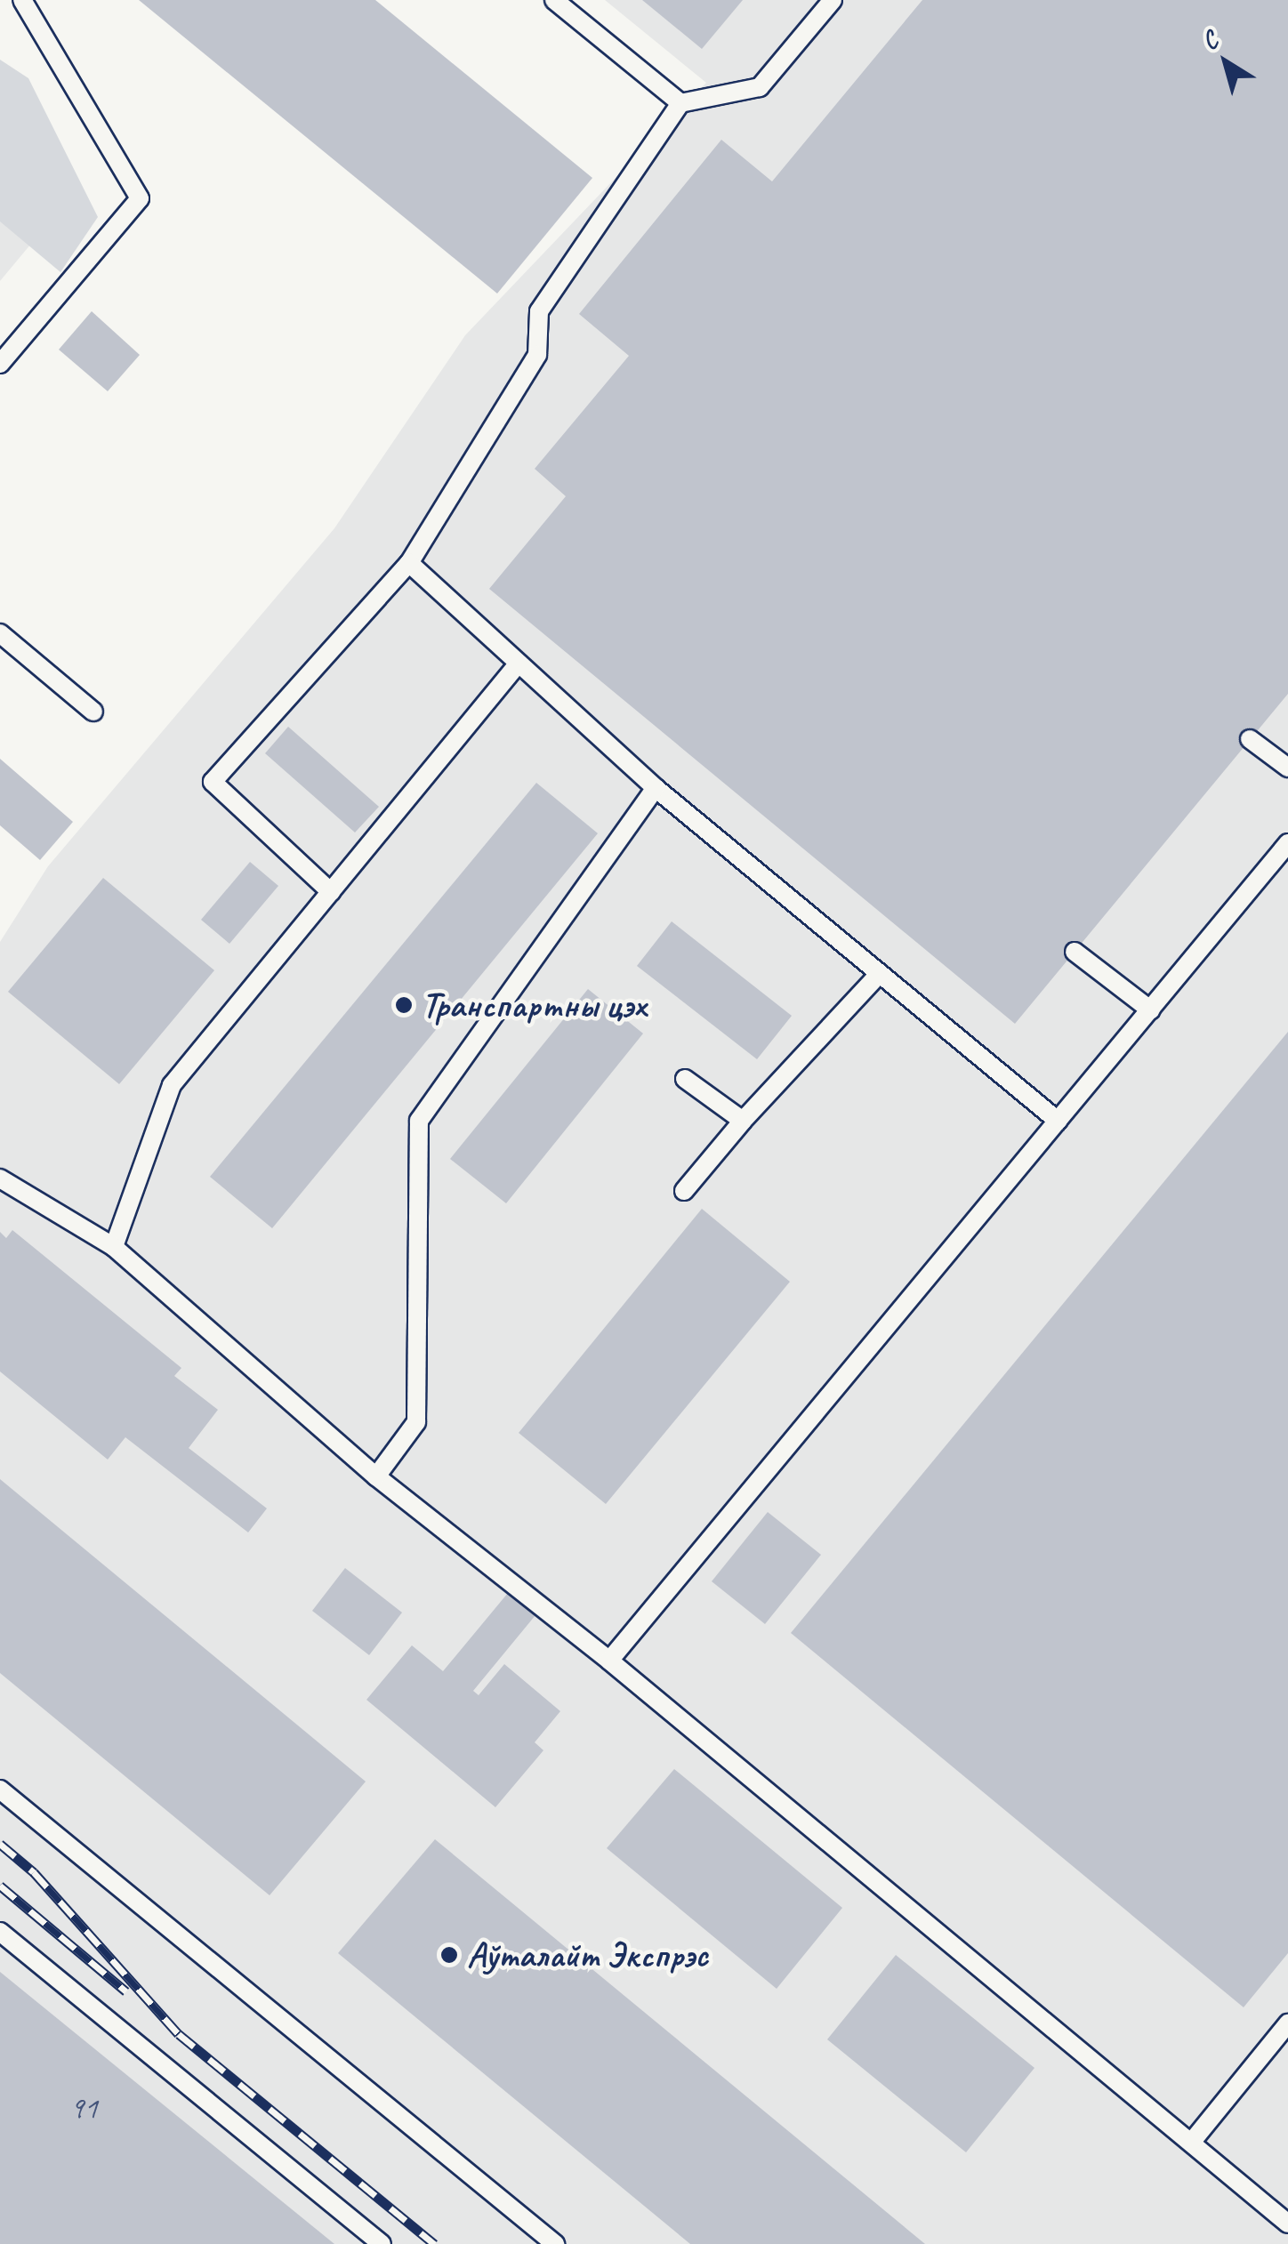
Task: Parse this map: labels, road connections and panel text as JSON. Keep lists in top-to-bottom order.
{
  "places": ["Транспартны цэх", "Аўталайт Экспрэс"],
  "house_numbers": ["91"],
  "north": "top left"
}
